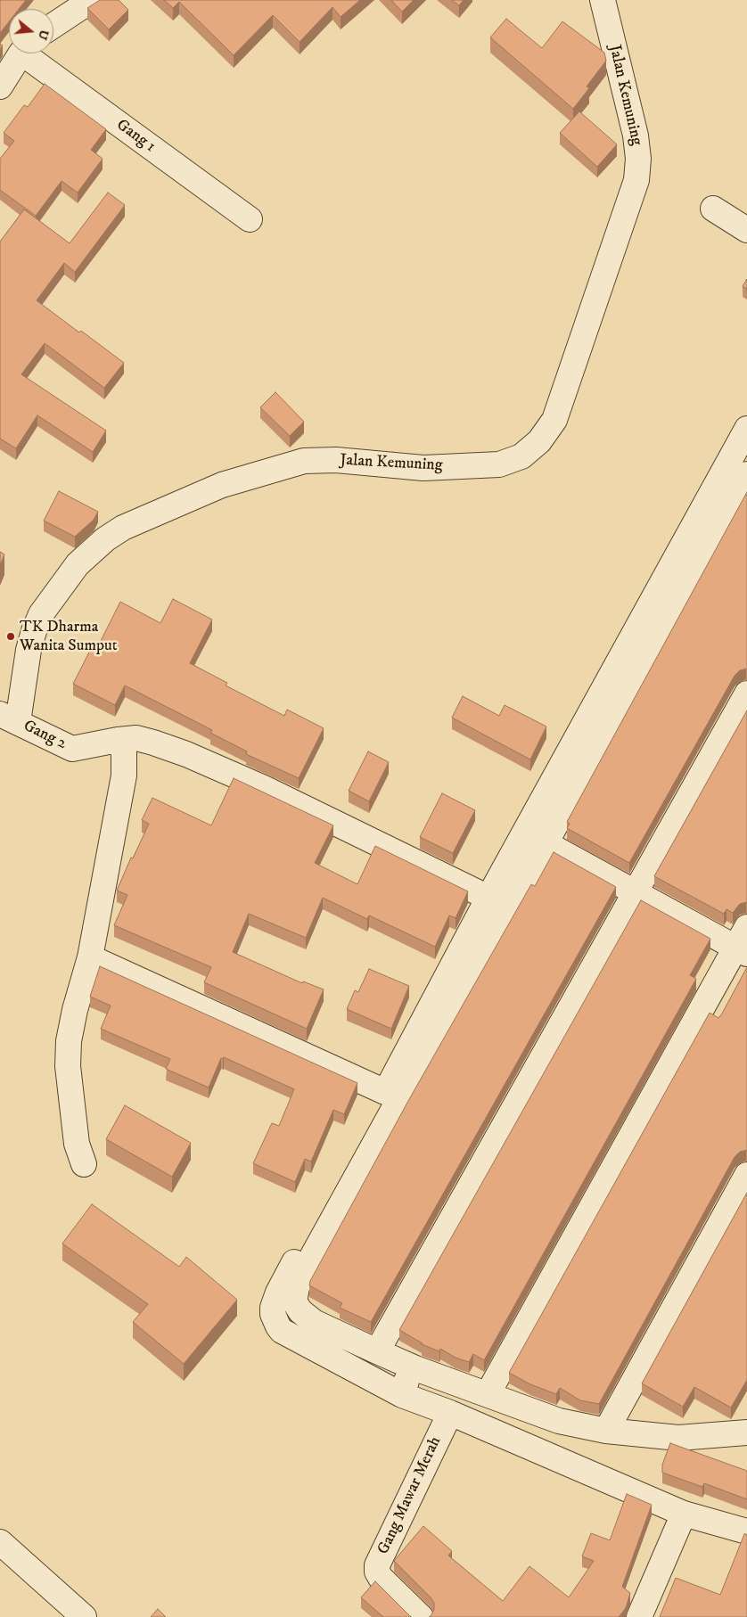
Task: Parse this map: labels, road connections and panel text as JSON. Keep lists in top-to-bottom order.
{
  "streets": {
    "street": [
      "Jalan Kemuning",
      "Gang 1",
      "Gang 2",
      "Gang Mawar Merah"
    ]
  },
  "crossings": [
    ["Jalan Kemuning", "Gang 2"]
  ],
  "places": ["TK Dharma Wanita Sumput"],
  "north": "right"
}
